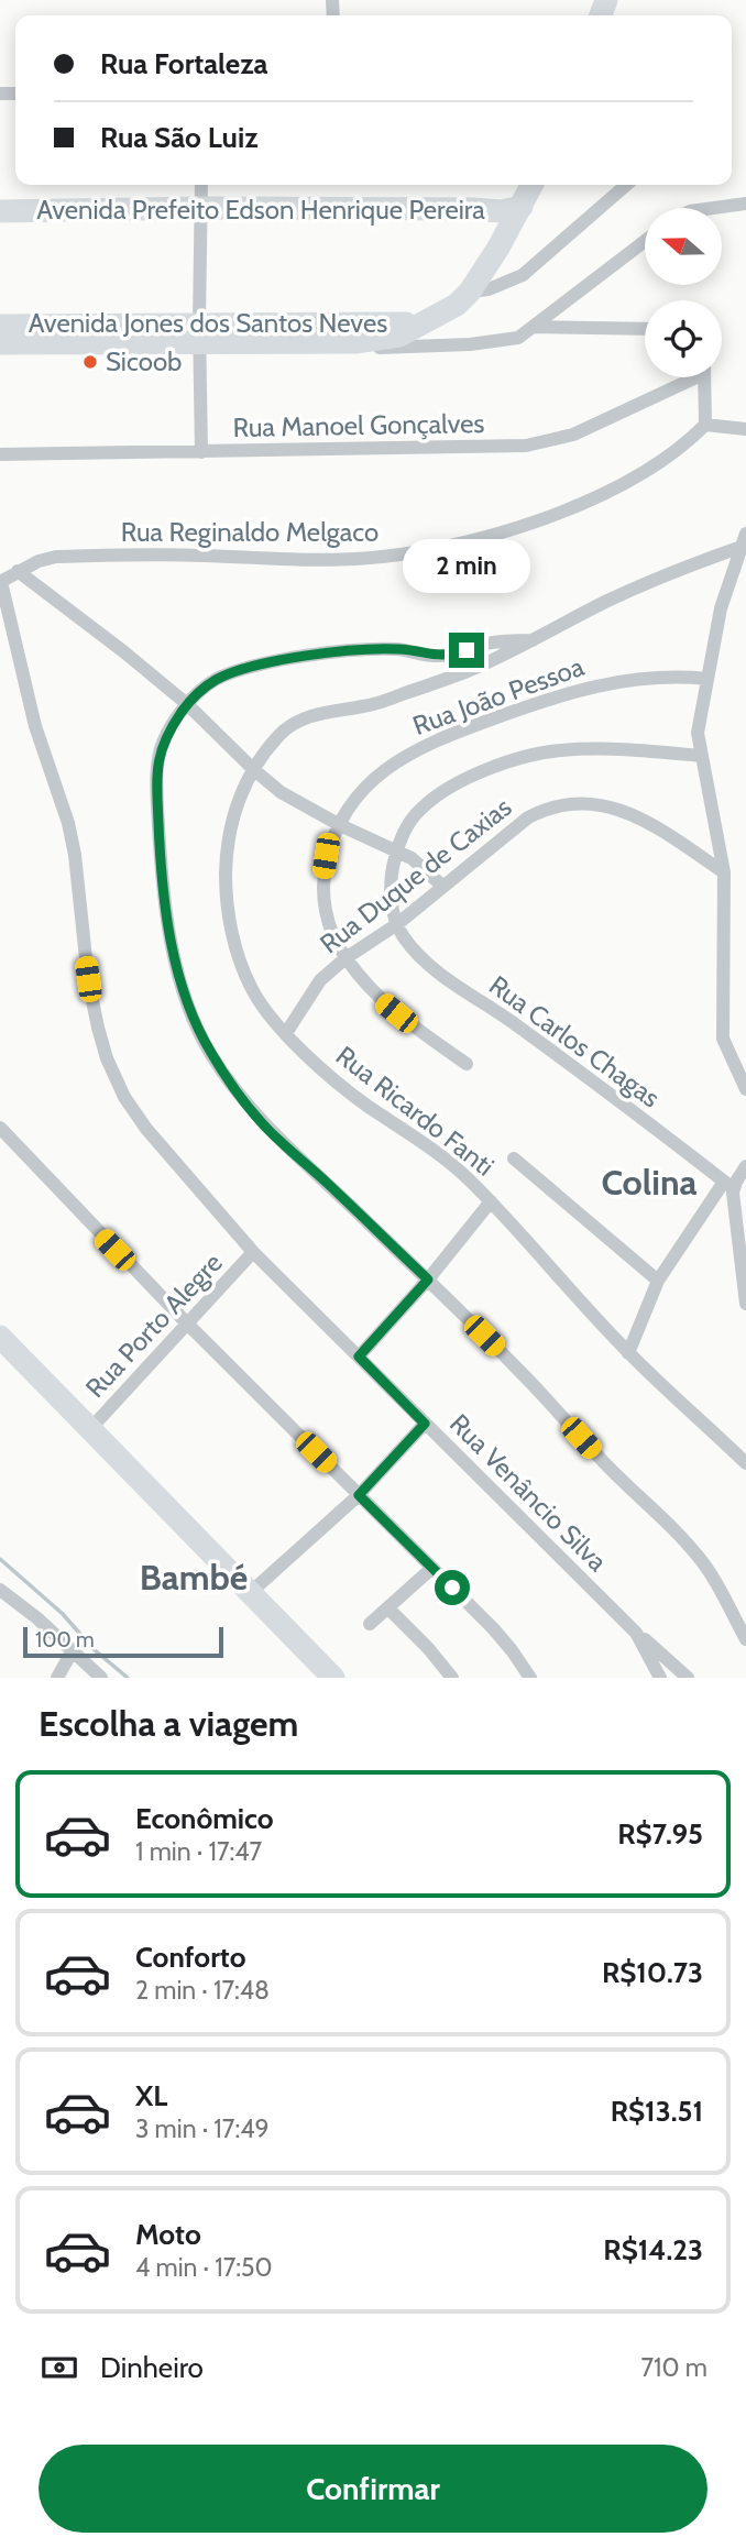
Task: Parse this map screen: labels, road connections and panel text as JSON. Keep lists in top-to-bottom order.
{
  "streets": {
    "main road": ["Avenida Prefeito Edson Henrique Pereira", "Avenida Jones dos Santos Neves"],
    "street": [
      "Rua Manoel Gonçalves",
      "Rua Reginaldo Melgaco",
      "Rua João Pessoa",
      "Rua Duque de Caxias",
      "Rua Carlos Chagas",
      "Rua Ricardo Fanti",
      "Rua Porto Alegre",
      "Rua Venâncio Silva"
    ]
  },
  "crossings": [
    ["Avenida Prefeito Edson Henrique Pereira", "Avenida Jones dos Santos Neves"],
    ["Rua Reginaldo Melgaco", "Rua Venâncio Silva"],
    ["Rua João Pessoa", "Rua Duque de Caxias"],
    ["Rua Duque de Caxias", "Rua Carlos Chagas"],
    ["Rua Duque de Caxias", "Rua Ricardo Fanti"],
    ["Rua Porto Alegre", "Rua Venâncio Silva"]
  ],
  "districts": ["Colina", "Bambé"],
  "places": ["Sicoob"],
  "scale_bar": "100 m",
  "north": "left",
  "page": {
    "banner": ["Rua Fortaleza", "Rua São Luiz"],
    "bubble": "2 min",
    "scale": "100 m",
    "heading": "Escolha a viagem",
    "list": [
      {
        "name": "Econômico",
        "note": "1 min · 17:47",
        "value": "R$7.95"
      },
      {
        "name": "Conforto",
        "note": "2 min · 17:48",
        "value": "R$10.73"
      },
      {
        "name": "XL",
        "note": "3 min · 17:49",
        "value": "R$13.51"
      },
      {
        "name": "Moto",
        "note": "4 min · 17:50",
        "value": "R$14.23"
      }
    ],
    "pay": ["Dinheiro", "710 m"],
    "buttons": "Confirmar"
  }
}
